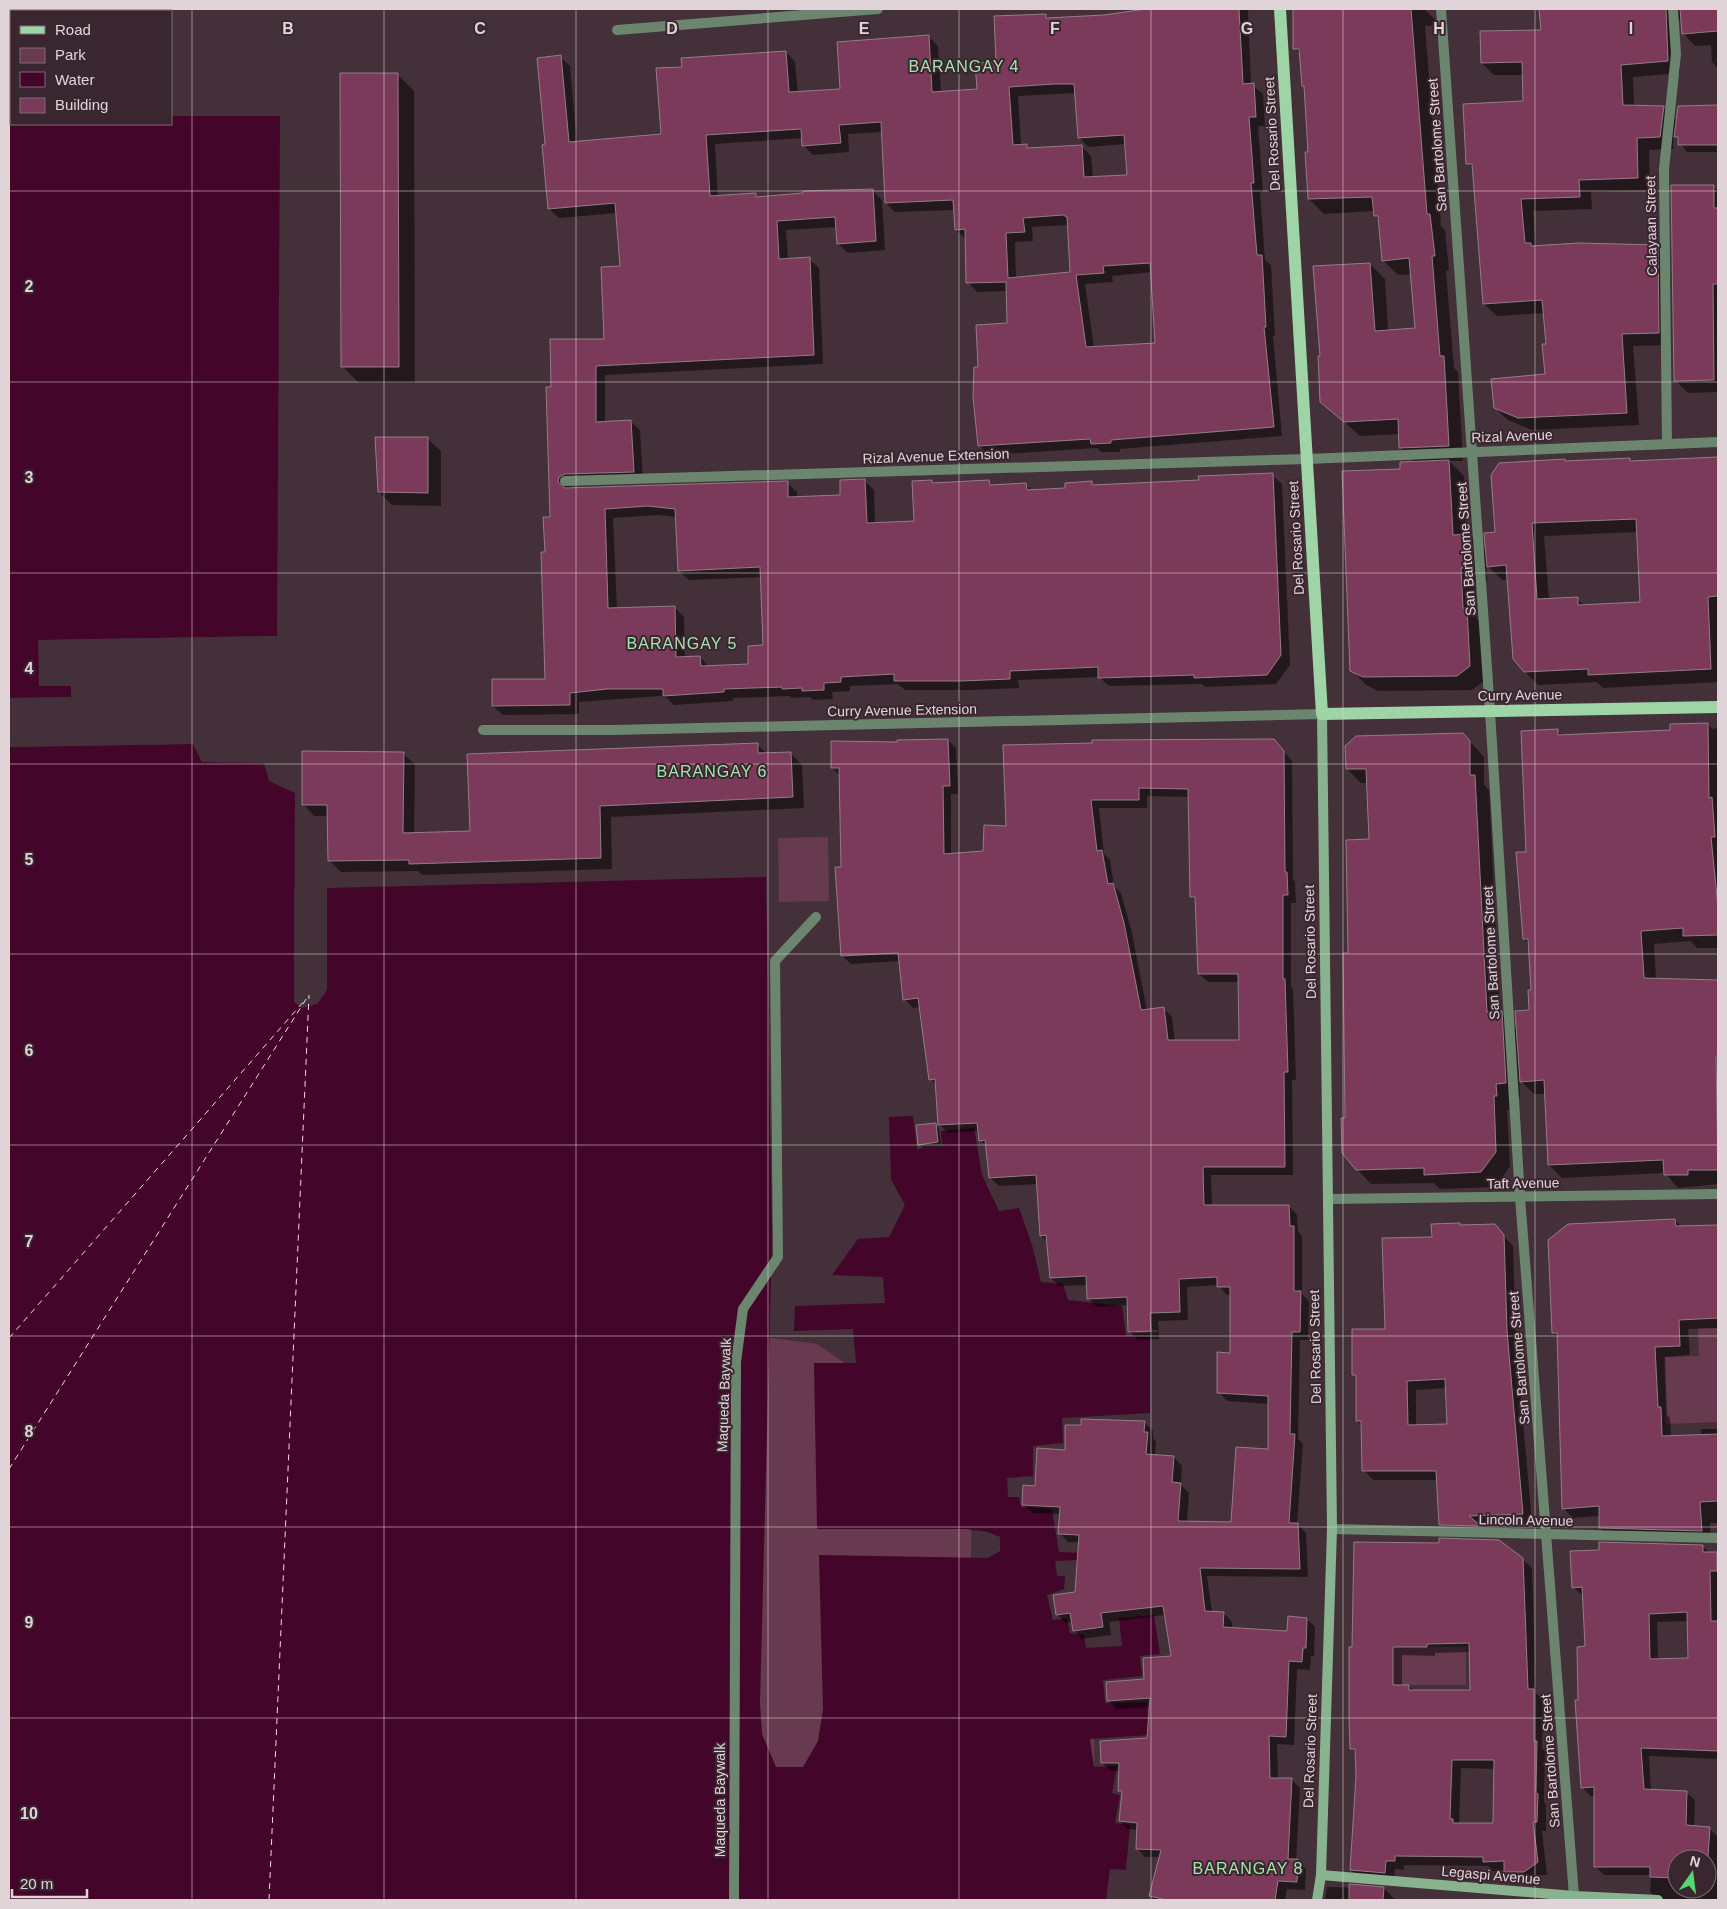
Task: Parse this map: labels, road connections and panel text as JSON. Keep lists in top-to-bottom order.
{
  "streets": {
    "main road": ["Del Rosario Street", "Curry Avenue"],
    "street": [
      "San Bartolome Street",
      "Calayaan Street",
      "Rizal Avenue",
      "Rizal Avenue Extension",
      "Curry Avenue Extension",
      "Taft Avenue",
      "Maqueda Baywalk",
      "Lincoln Avenue",
      "Legaspi Avenue"
    ]
  },
  "crossings": [
    ["Del Rosario Street", "Rizal Avenue"],
    ["Del Rosario Street", "Rizal Avenue Extension"],
    ["Del Rosario Street", "Curry Avenue"],
    ["Del Rosario Street", "Curry Avenue Extension"],
    ["Del Rosario Street", "Taft Avenue"],
    ["Del Rosario Street", "Lincoln Avenue"],
    ["Del Rosario Street", "Legaspi Avenue"],
    ["San Bartolome Street", "Rizal Avenue"],
    ["San Bartolome Street", "Curry Avenue"],
    ["San Bartolome Street", "Taft Avenue"],
    ["San Bartolome Street", "Lincoln Avenue"],
    ["San Bartolome Street", "Legaspi Avenue"],
    ["Calayaan Street", "Rizal Avenue"],
    ["Rizal Avenue", "Rizal Avenue Extension"],
    ["Curry Avenue", "Curry Avenue Extension"]
  ],
  "districts": [
    "BARANGAY 4",
    "BARANGAY 5",
    "BARANGAY 6",
    "BARANGAY 8"
  ],
  "legend": [
    "Road",
    "Park",
    "Water",
    "Building"
  ],
  "scale_bar": "20 m",
  "north": "top",
  "grid": {
    "columns": [
      "B",
      "C",
      "D",
      "E",
      "F",
      "G",
      "H",
      "I"
    ],
    "rows": [
      "2",
      "3",
      "4",
      "5",
      "6",
      "7",
      "8",
      "9",
      "10"
    ]
  }
}
